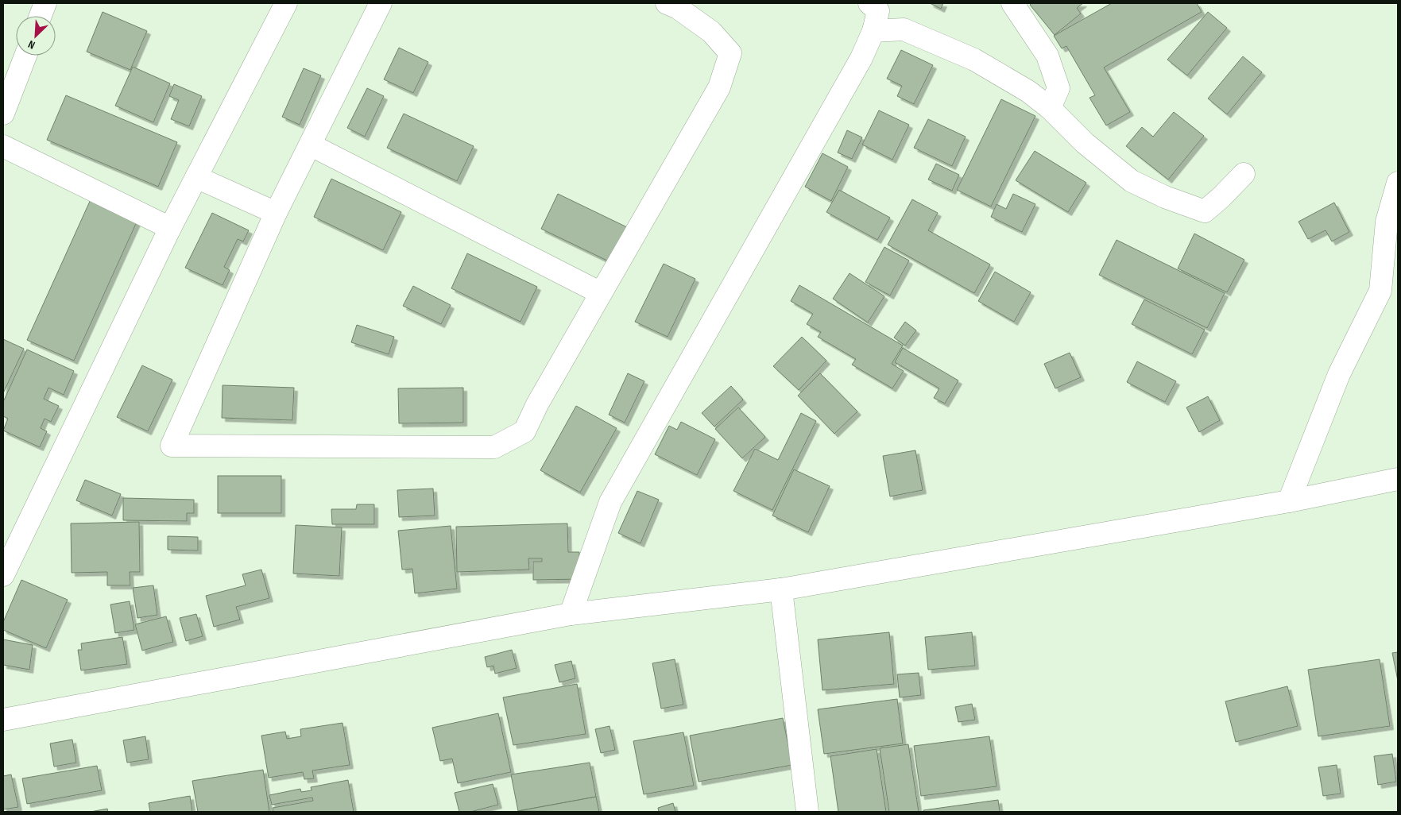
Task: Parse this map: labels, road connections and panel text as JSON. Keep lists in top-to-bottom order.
{
  "north": "bottom left"
}
